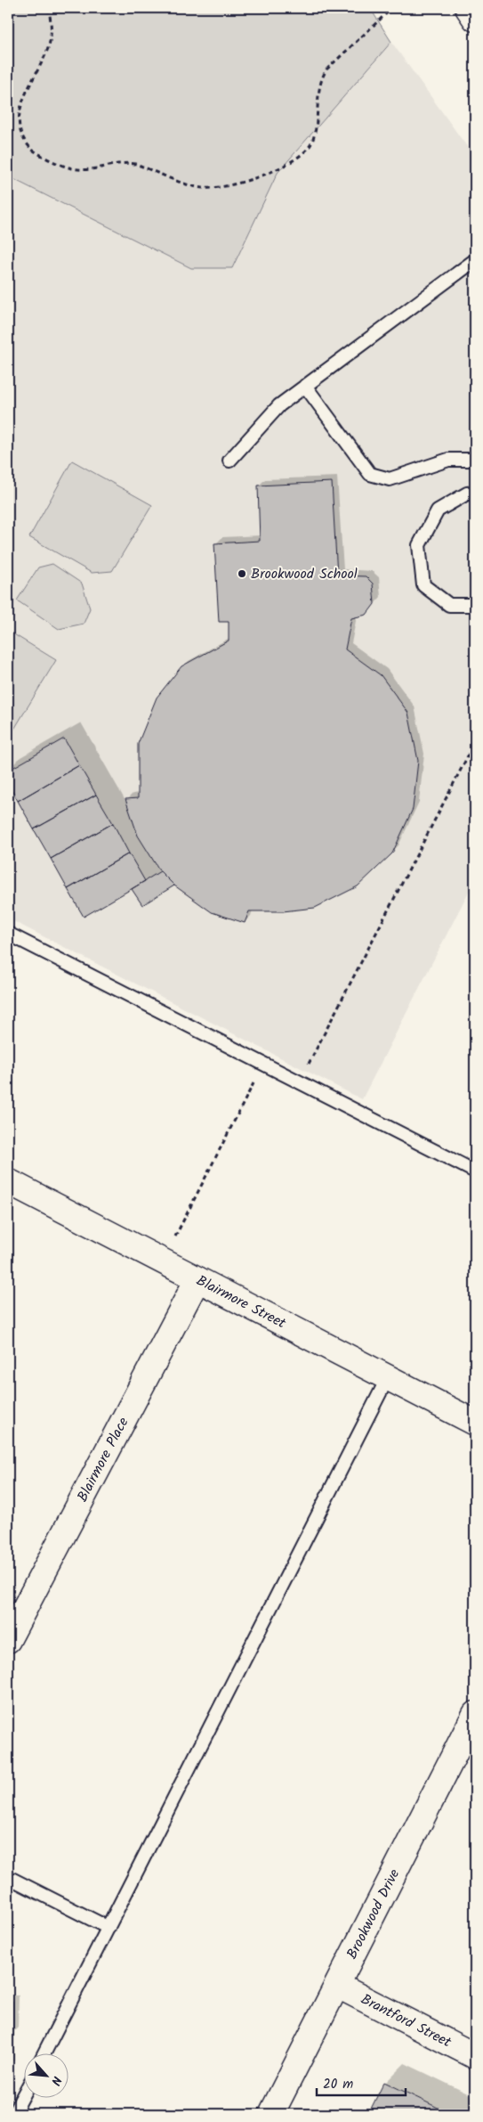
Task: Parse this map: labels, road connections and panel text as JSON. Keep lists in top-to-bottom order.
{
  "streets": {
    "street": [
      "Blairmore Street",
      "Blairmore Place",
      "Brookwood Drive",
      "Brantford Street"
    ]
  },
  "crossings": [
    ["Blairmore Street", "Blairmore Place"],
    ["Brookwood Drive", "Brantford Street"]
  ],
  "places": ["Brookwood School"],
  "scale_bar": "20 m",
  "north": "bottom right"
}
